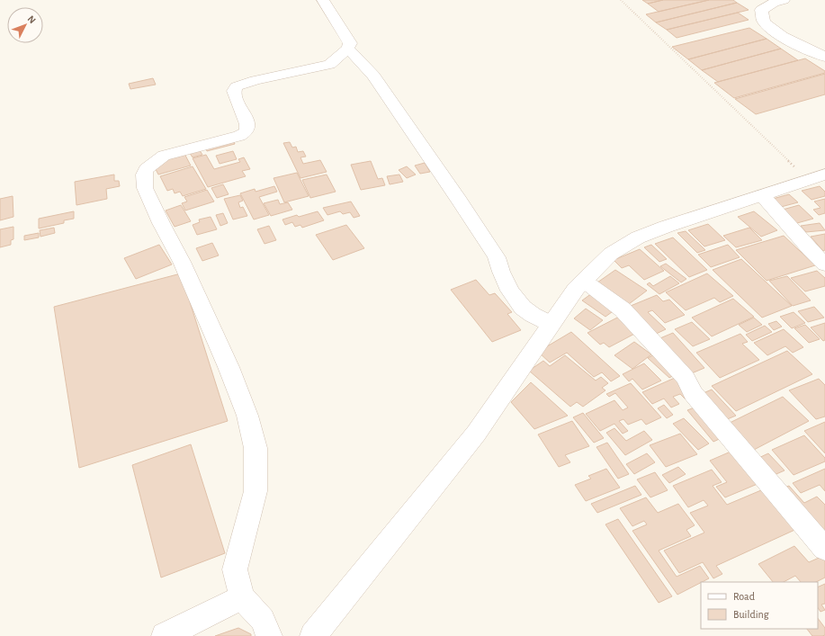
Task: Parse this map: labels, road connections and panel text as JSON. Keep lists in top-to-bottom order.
{
  "legend": ["Road", "Building"],
  "north": "top right"
}
